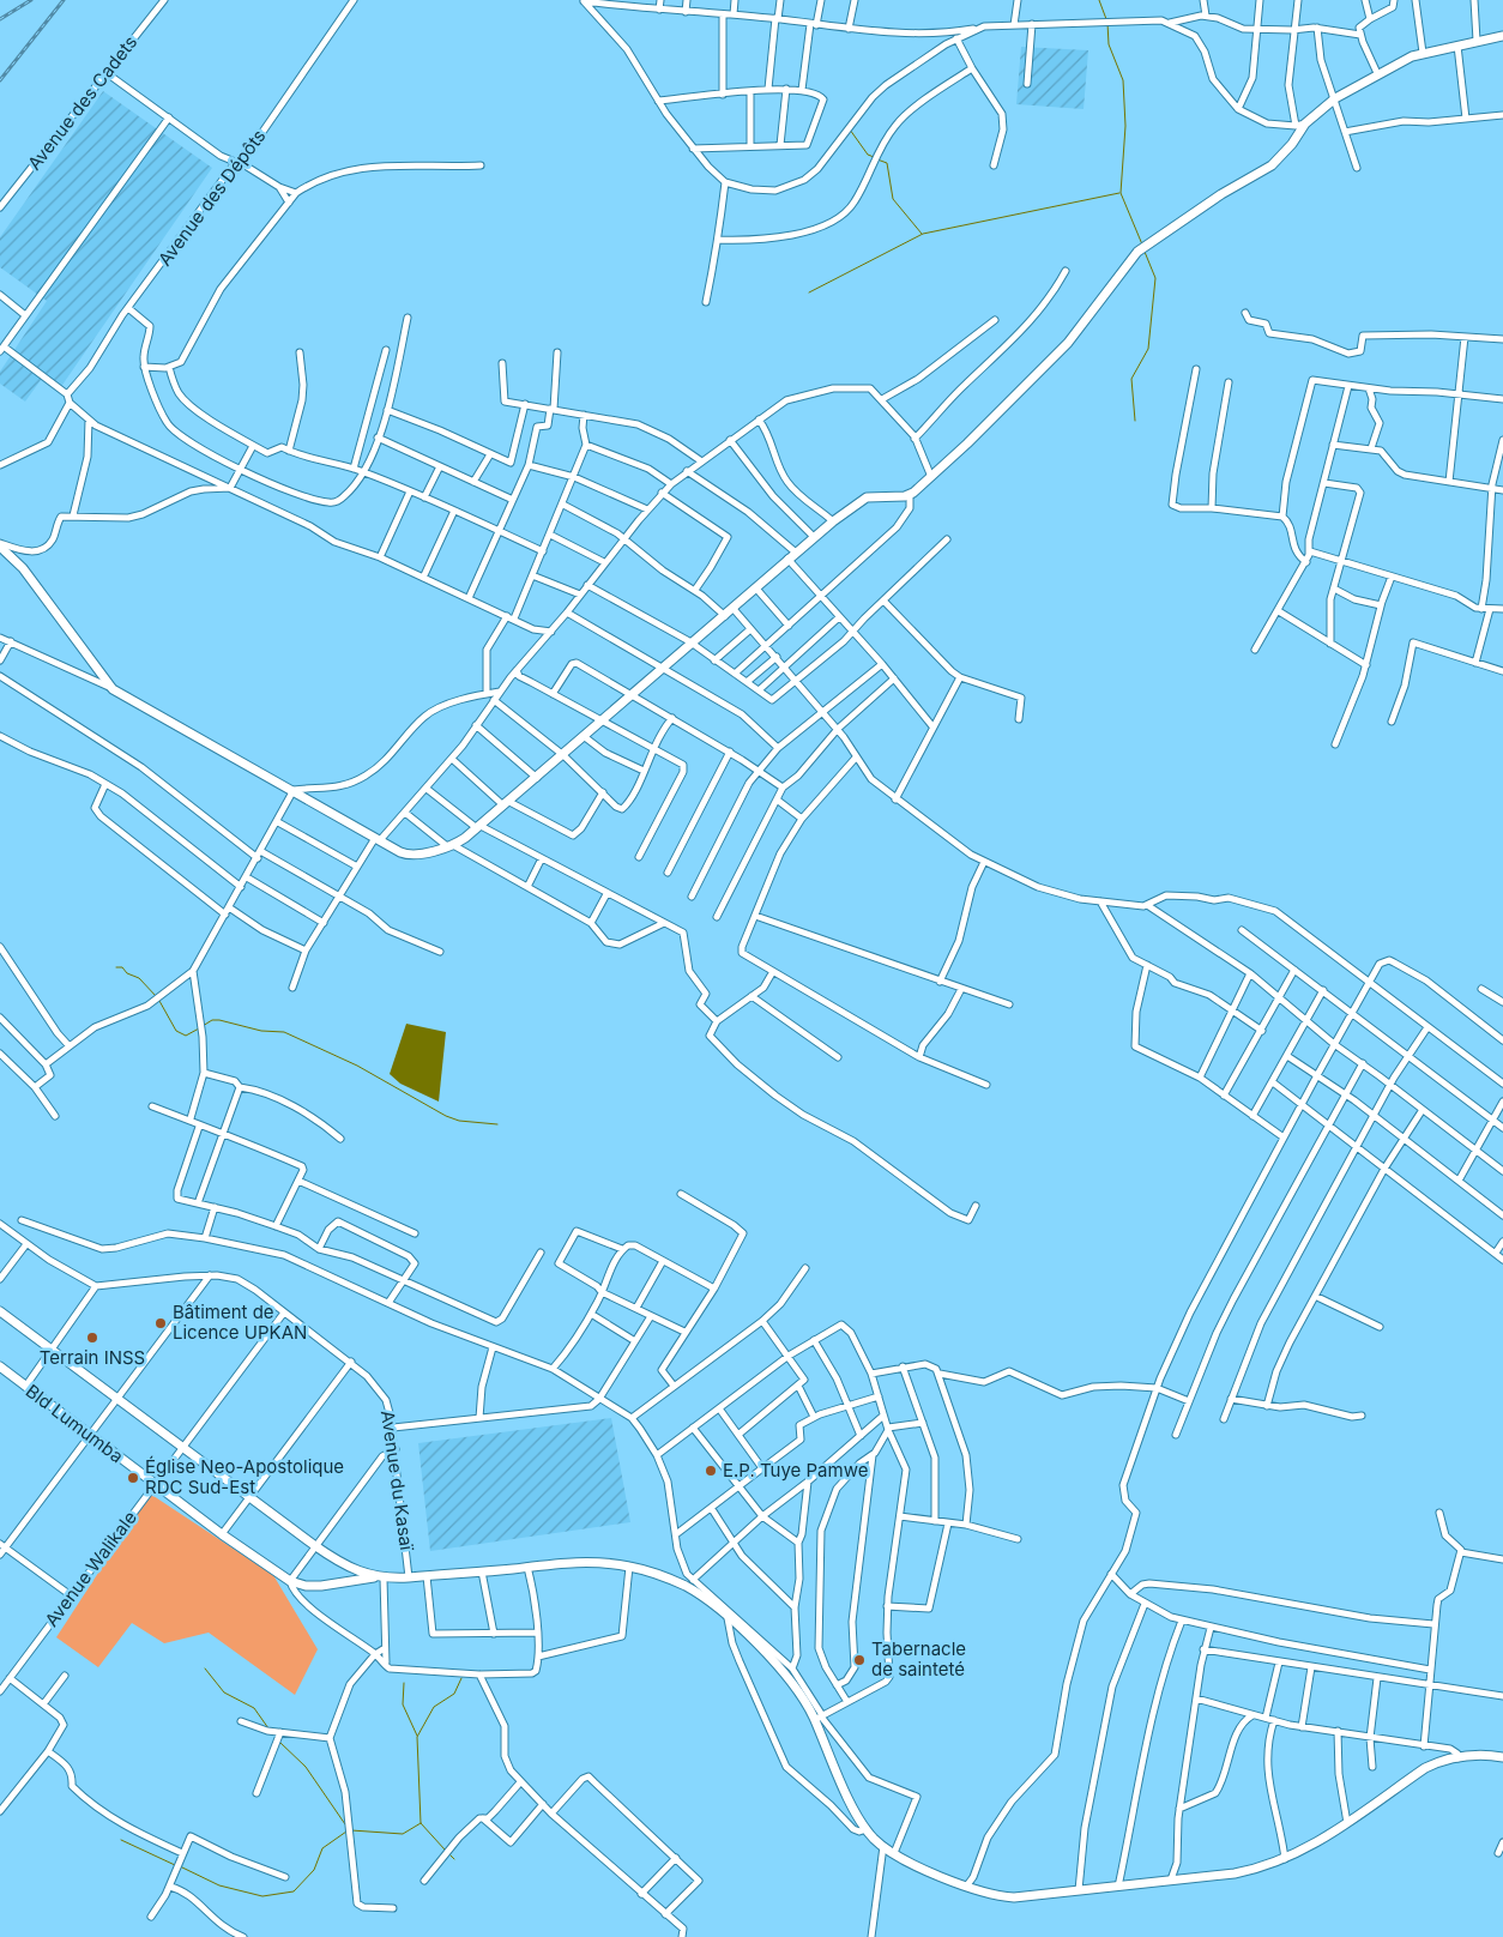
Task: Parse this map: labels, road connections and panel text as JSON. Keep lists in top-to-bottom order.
{
  "streets": {
    "main road": ["Bld Lumumba"],
    "street": [
      "Avenue des Cadets",
      "Avenue des Dépôts",
      "Avenue du Kasaï",
      "Avenue Walikale"
    ]
  },
  "crossings": [
    ["Bld Lumumba", "Avenue du Kasaï"],
    ["Bld Lumumba", "Avenue Walikale"],
    ["Avenue du Kasaï", "Avenue Walikale"]
  ],
  "places": [
    "Bâtiment de Licence UPKAN",
    "Terrain INSS",
    "E.P. Tuye Pamwe",
    "Église Neo-Apostolique RDC Sud-Est",
    "Tabernacle de sainteté"
  ]
}
